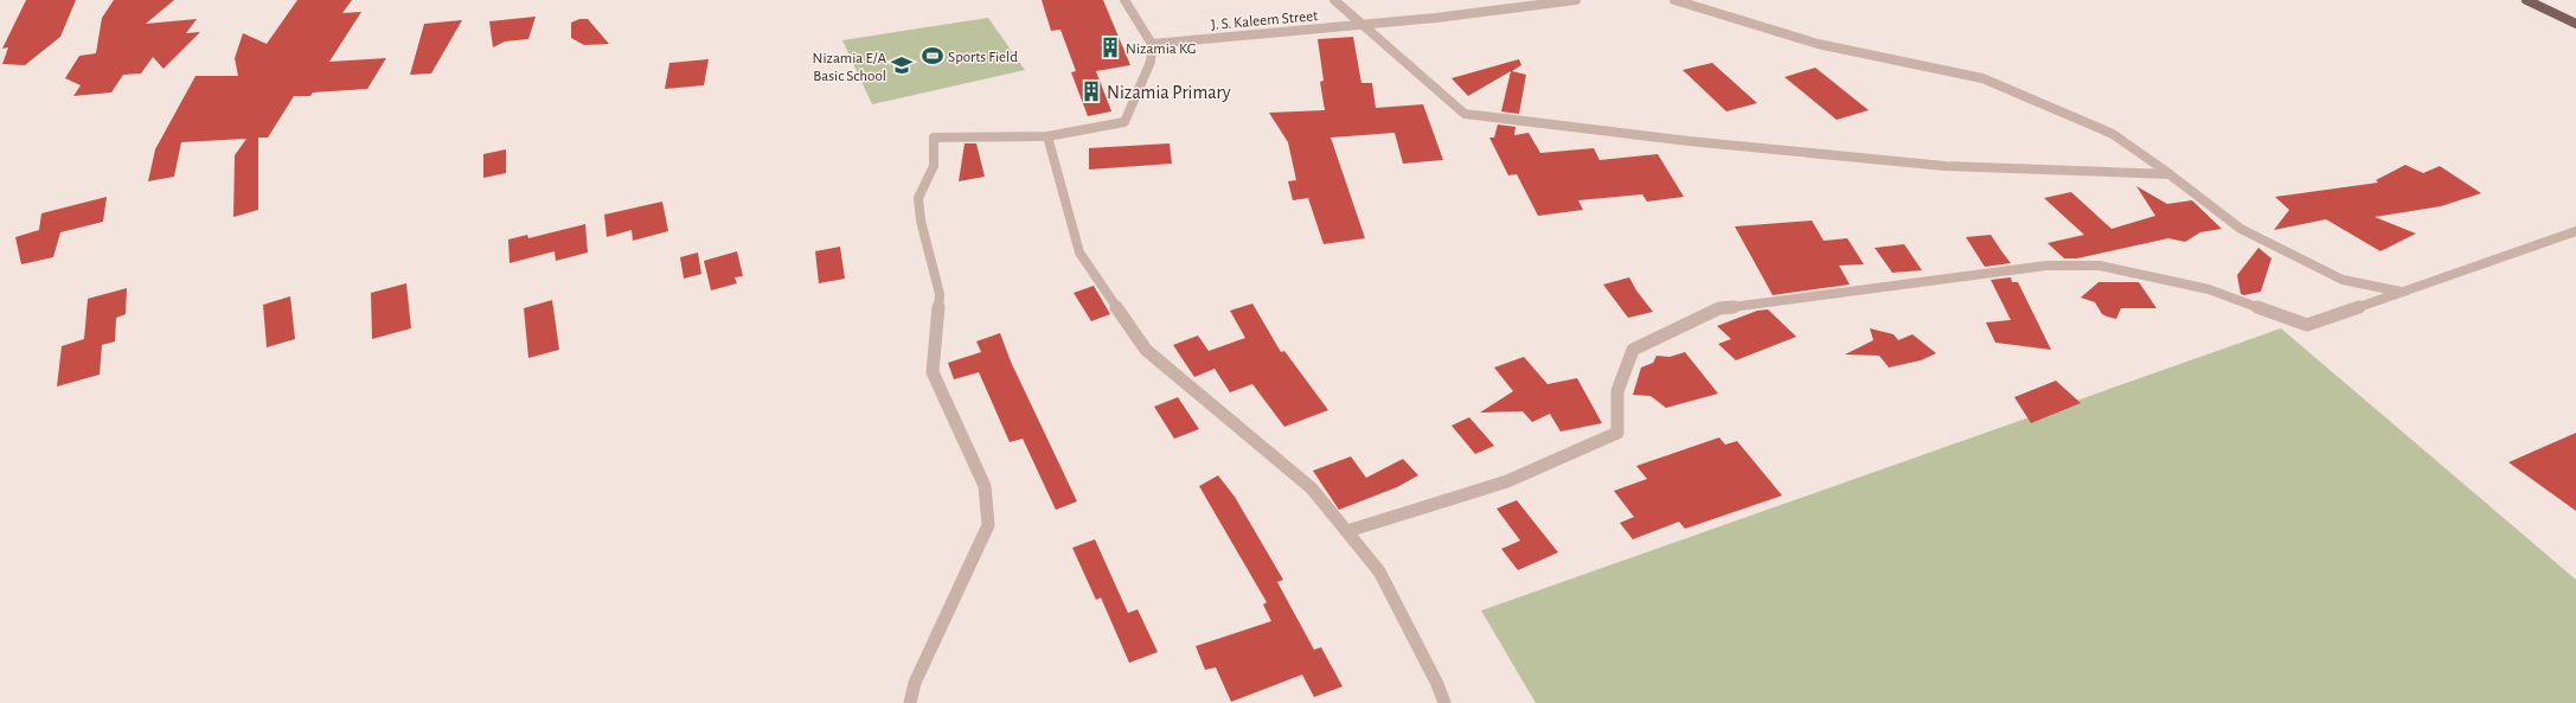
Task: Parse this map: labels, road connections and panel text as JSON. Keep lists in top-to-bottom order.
{
  "streets": {
    "street": ["J. S. Kaleem Street"]
  },
  "places": {
    "building": ["Nizamia KG", "Nizamia Primary"],
    "sports": ["Sports Field"],
    "school or university": ["Nizamia E/A Basic School"]
  }
}
